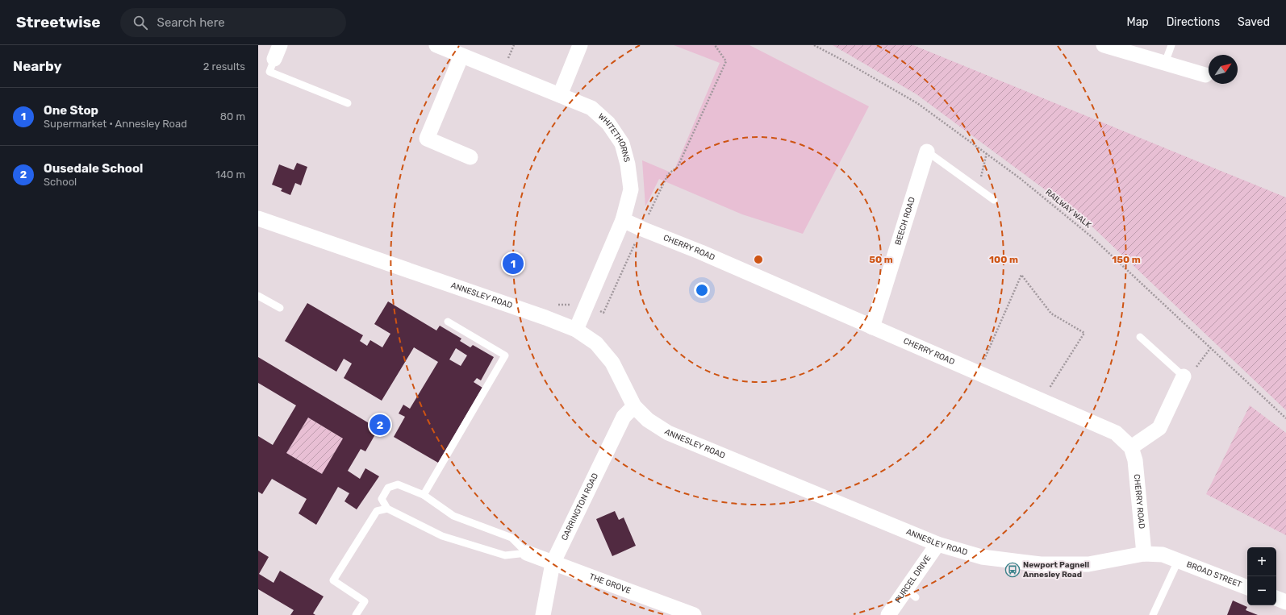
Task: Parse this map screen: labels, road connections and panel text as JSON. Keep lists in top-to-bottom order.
{
  "streets": {
    "street": [
      "WHITETHORNS",
      "BEECH ROAD",
      "CHERRY ROAD",
      "ANNESLEY ROAD",
      "CARRINGTON ROAD",
      "BROAD STREET",
      "PURCEL DRIVE",
      "THE GROVE"
    ],
    "path": ["RAILWAY WALK"]
  },
  "crossings": [
    ["WHITETHORNS", "CHERRY ROAD"],
    ["WHITETHORNS", "ANNESLEY ROAD"],
    ["BEECH ROAD", "CHERRY ROAD"],
    ["CHERRY ROAD", "ANNESLEY ROAD"],
    ["ANNESLEY ROAD", "CARRINGTON ROAD"],
    ["ANNESLEY ROAD", "BROAD STREET"],
    ["ANNESLEY ROAD", "PURCEL DRIVE"],
    ["CARRINGTON ROAD", "THE GROVE"]
  ],
  "places": {
    "bus stop": ["Newport Pagnell Annesley Road"]
  },
  "north": "top right",
  "page": {
    "header": "Streetwise",
    "search": "Search here",
    "nav": ["Map", "Directions", "Saved"],
    "heading": ["Nearby", "2 results"],
    "list": [
      {
        "mark": "1",
        "name": "One Stop",
        "note": "Supermarket · Annesley Road",
        "value": "80 m"
      },
      {
        "mark": "2",
        "name": "Ousedale School",
        "note": "School",
        "value": "140 m"
      }
    ],
    "pins": ["1", "2"],
    "map_buttons": ["+", "−"]
  },
  "rings": ["50 m", "100 m", "150 m"]
}
